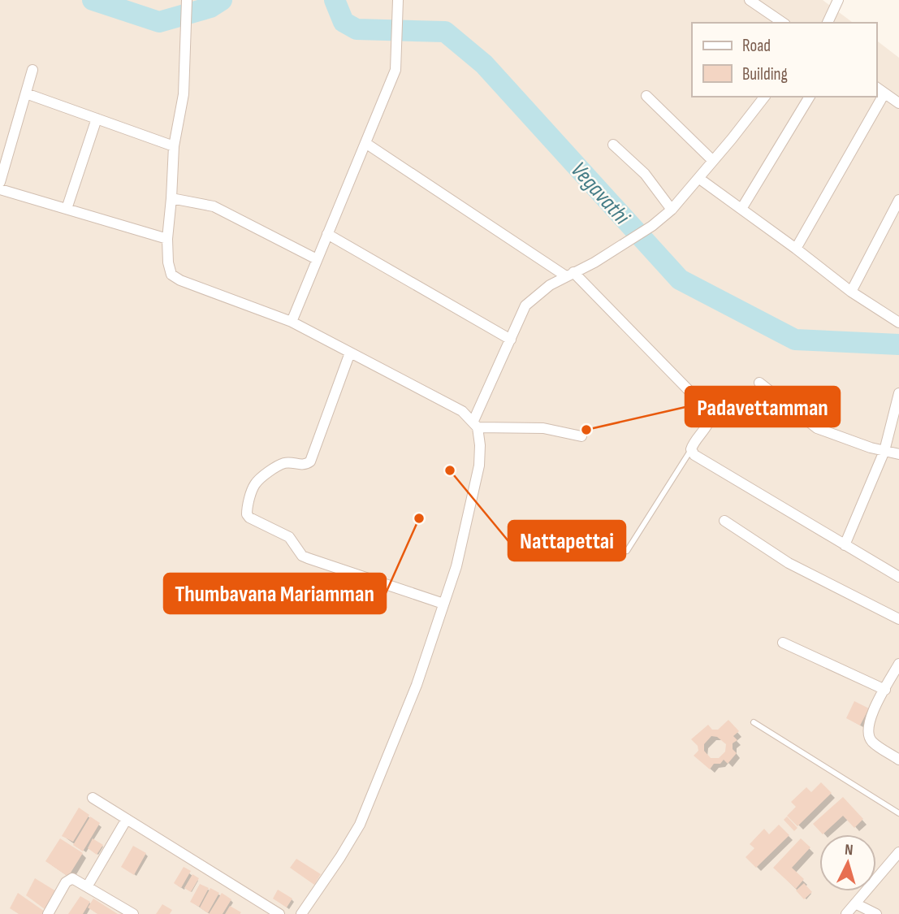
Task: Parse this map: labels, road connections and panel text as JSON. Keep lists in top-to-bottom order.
{
  "water": ["Vegavathi"],
  "places": ["Padavettamman", "Nattapettai", "Thumbavana Mariamman"],
  "legend": ["Road", "Building"],
  "north": "top"
}
